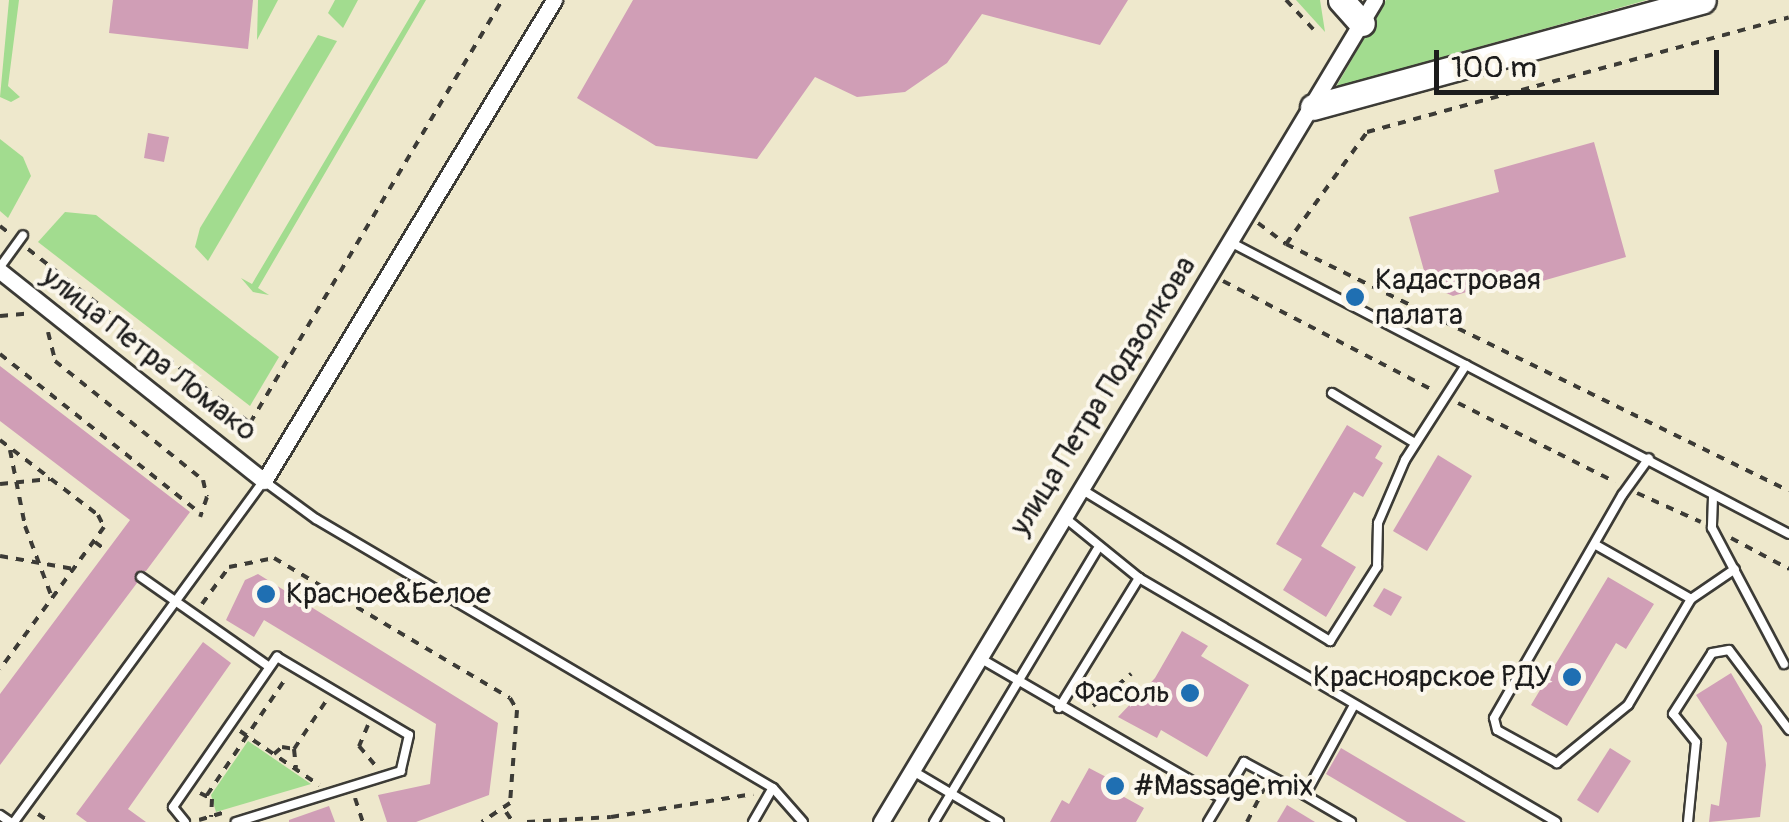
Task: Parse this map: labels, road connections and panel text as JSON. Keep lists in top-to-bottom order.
{
  "streets": {
    "street": ["улица Петра Ломако", "улица Петра Подзолкова"]
  },
  "places": [
    "Кадастровая палата",
    "Красное&Белое",
    "Красноярское РДУ",
    "Фасоль",
    "#Massage mix"
  ],
  "scale_bar": "100 m"
}
